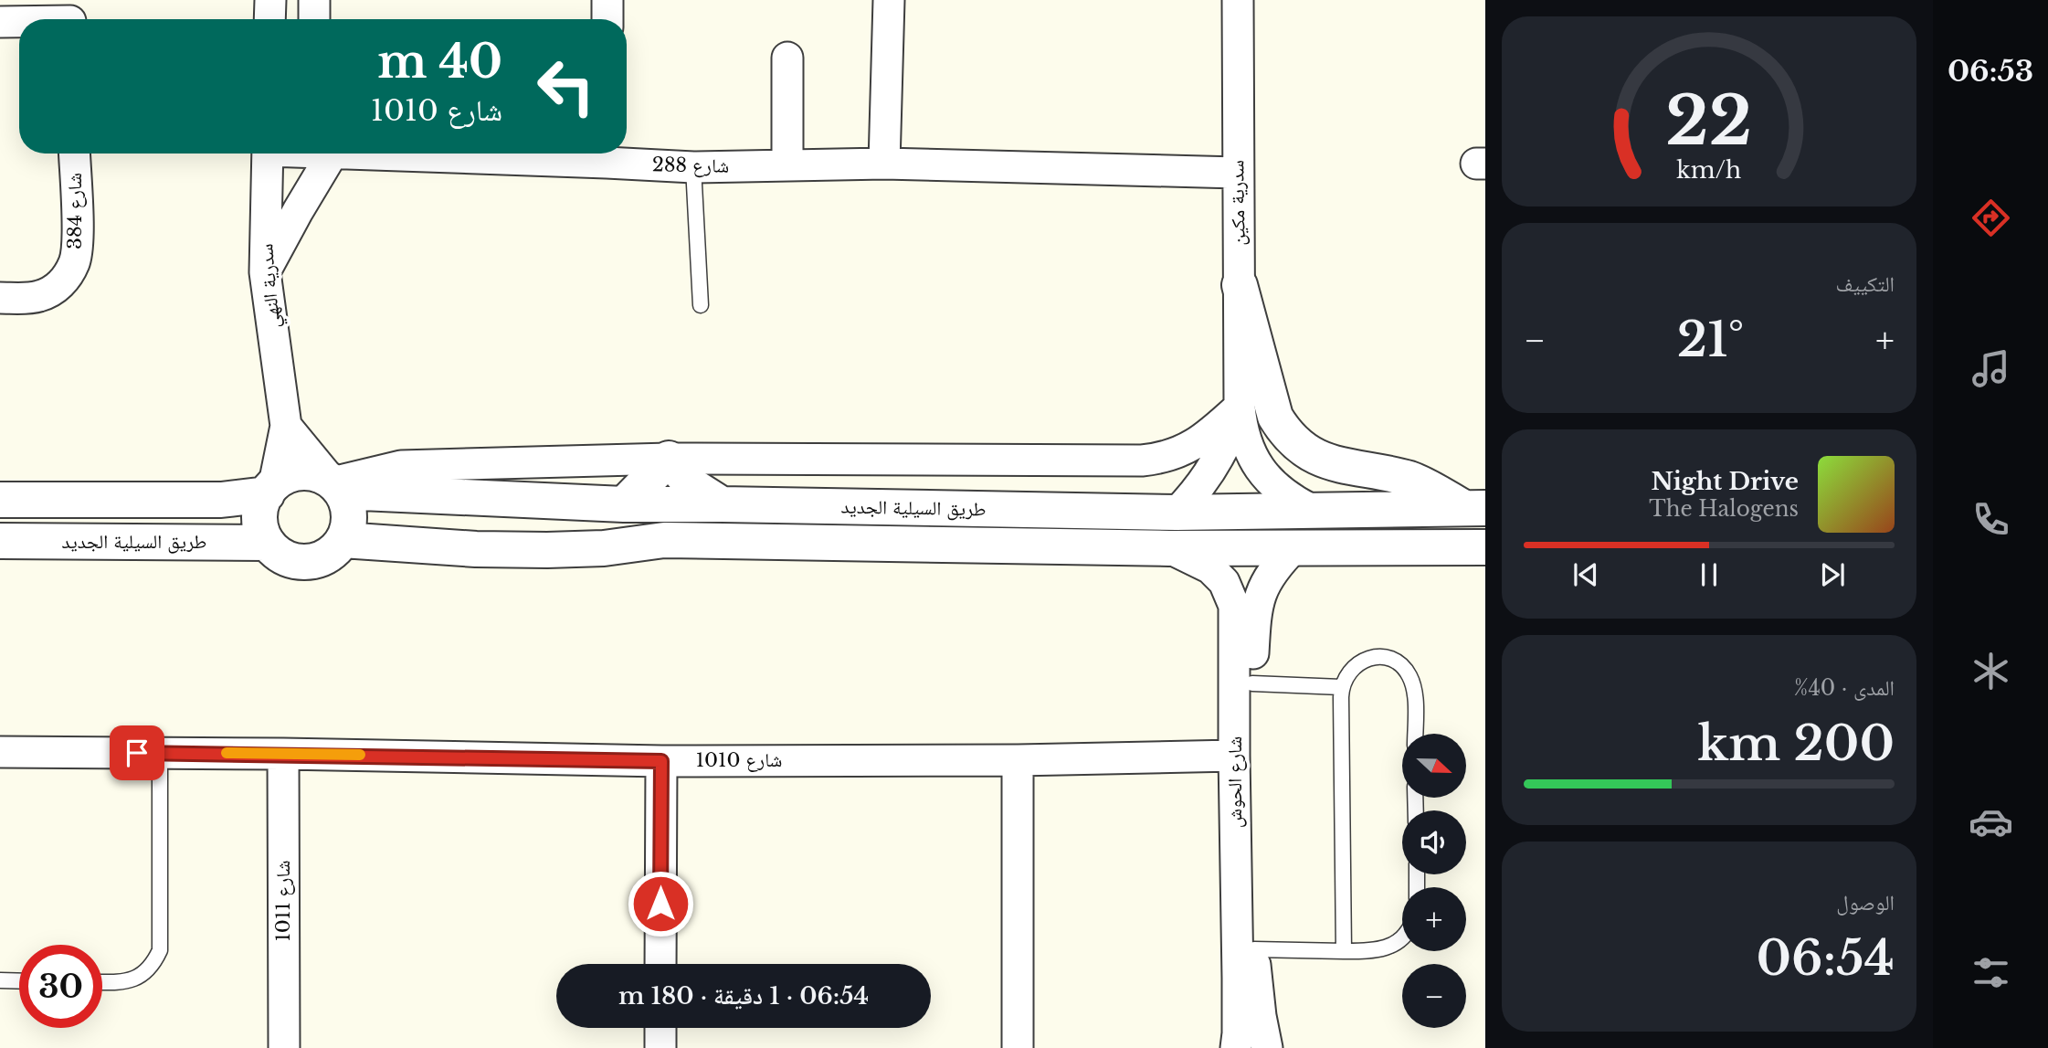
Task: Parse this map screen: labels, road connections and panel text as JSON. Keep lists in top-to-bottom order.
{
  "streets": {
    "street": [
      "شارع 288",
      "سدرية مكين",
      "شارع 384",
      "سدرية النهي",
      "طريق السيلية الجديد",
      "شارع 1010",
      "شارع الحوش",
      "شارع 1011"
    ]
  },
  "crossings": [
    ["شارع 288", "سدرية مكين"],
    ["سدرية مكين", "طريق السيلية الجديد"],
    ["سدرية النهي", "طريق السيلية الجديد"],
    ["طريق السيلية الجديد", "شارع الحوش"],
    ["شارع 1010", "شارع الحوش"],
    ["شارع 1010", "شارع 1011"]
  ],
  "north": "right",
  "page": {
    "tabs": "06:53",
    "turn": ["40 m", "شارع 1010"],
    "tile": [
      "التكييف",
      ["المدى · 40%", "200 km"],
      ["الوصول", "06:54"]
    ],
    "heat": ["−", "21°", "+"],
    "song": ["Night Drive", "The Halogens"],
    "map_buttons": ["+", "−"],
    "limit": "30",
    "trip": "06:54 · 1 دقيقة · 180 m",
    "gauge": ["22", "km/h"]
  }
}
